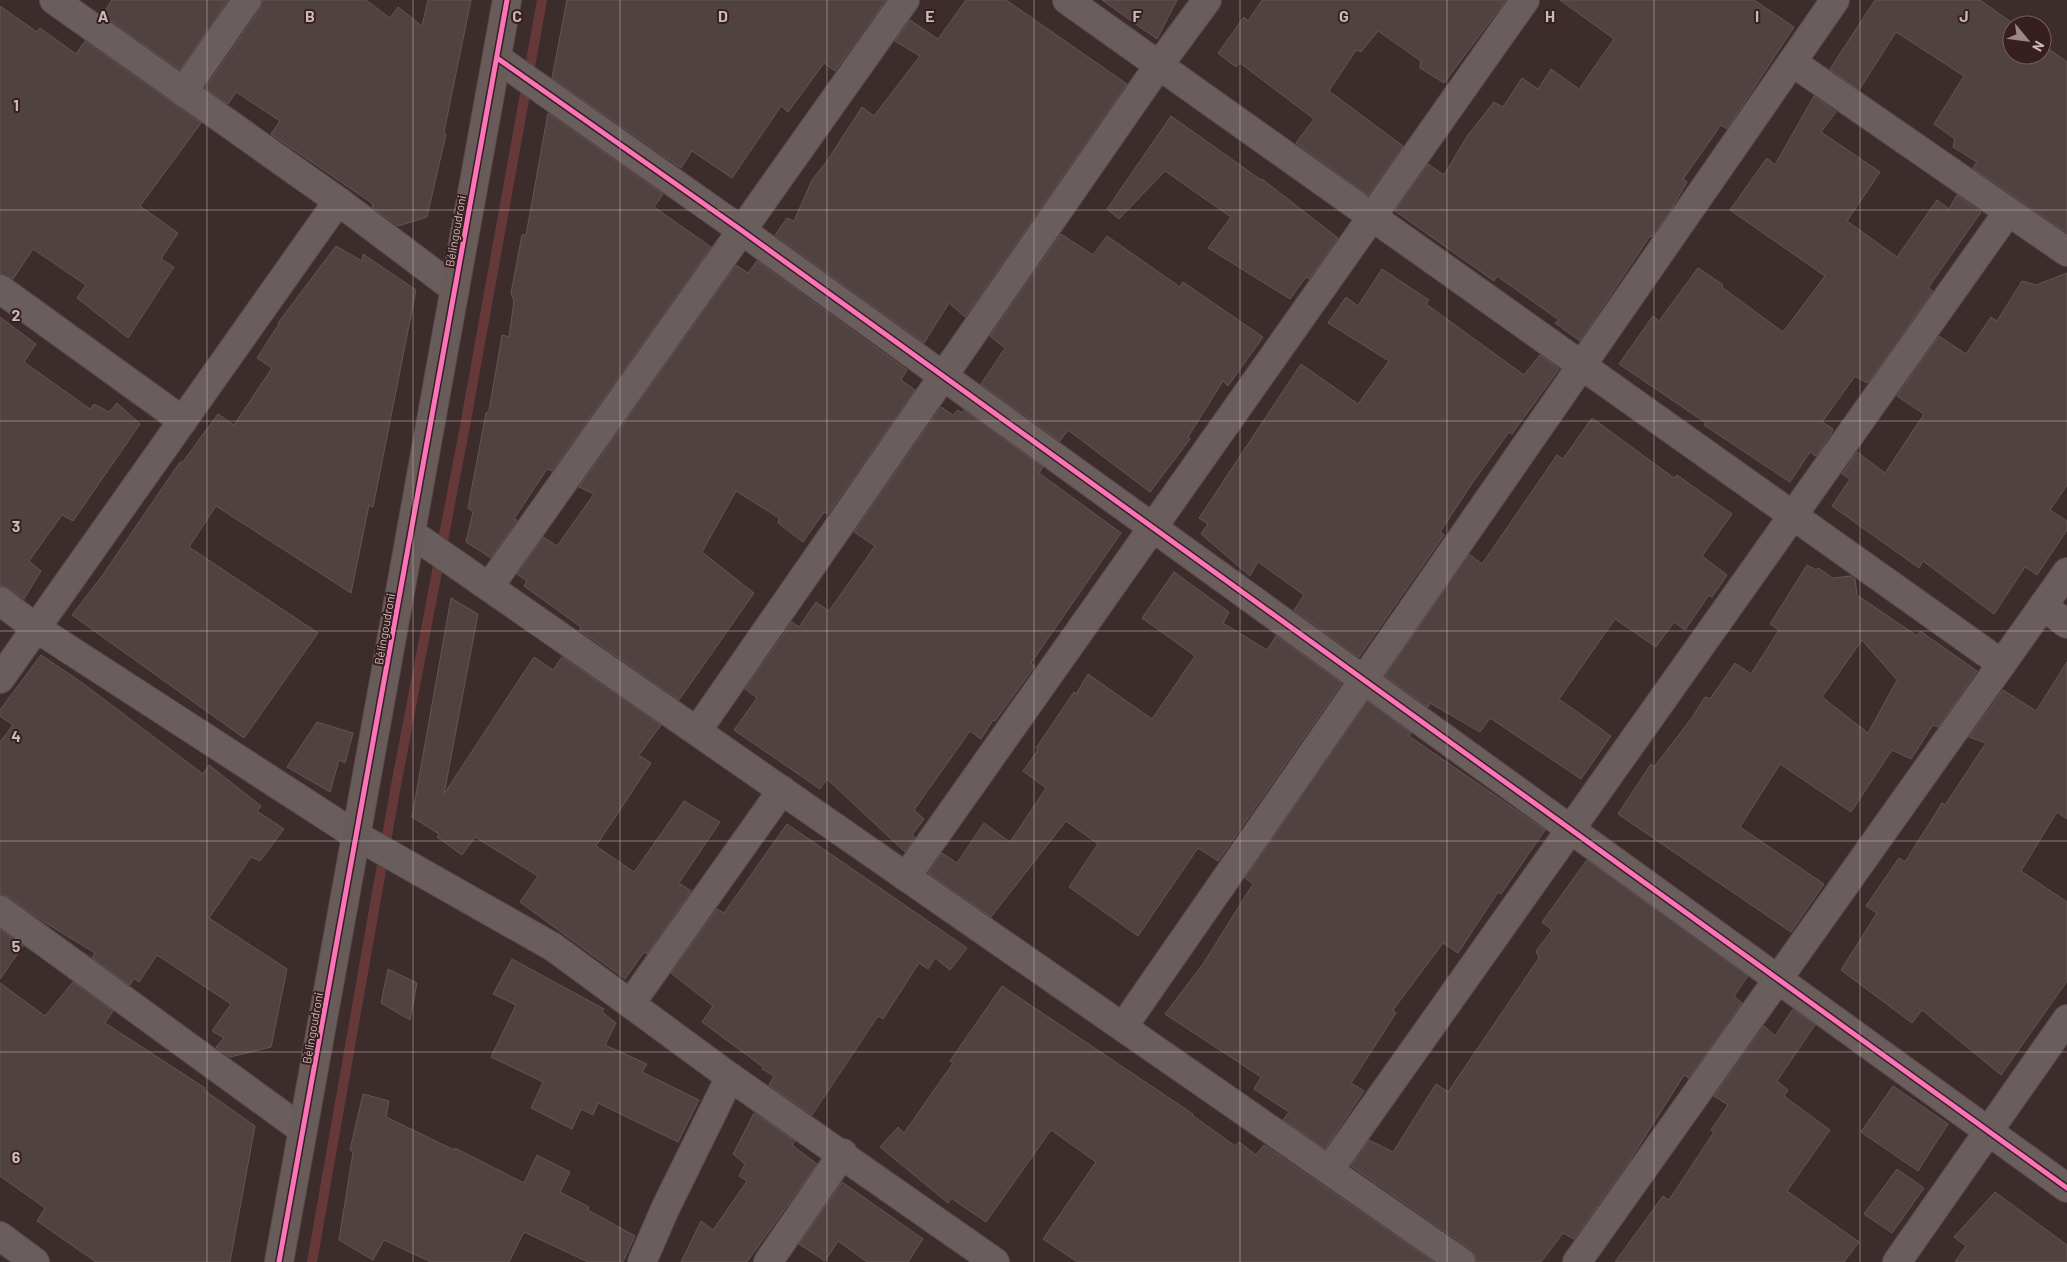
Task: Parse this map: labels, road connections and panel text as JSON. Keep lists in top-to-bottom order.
{
  "streets": {
    "street": ["Bélingoudroni"]
  },
  "north": "bottom right",
  "grid": {
    "columns": [
      "A",
      "B",
      "C",
      "D",
      "E",
      "F",
      "G",
      "H",
      "I",
      "J"
    ],
    "rows": [
      "1",
      "2",
      "3",
      "4",
      "5",
      "6"
    ]
  }
}
